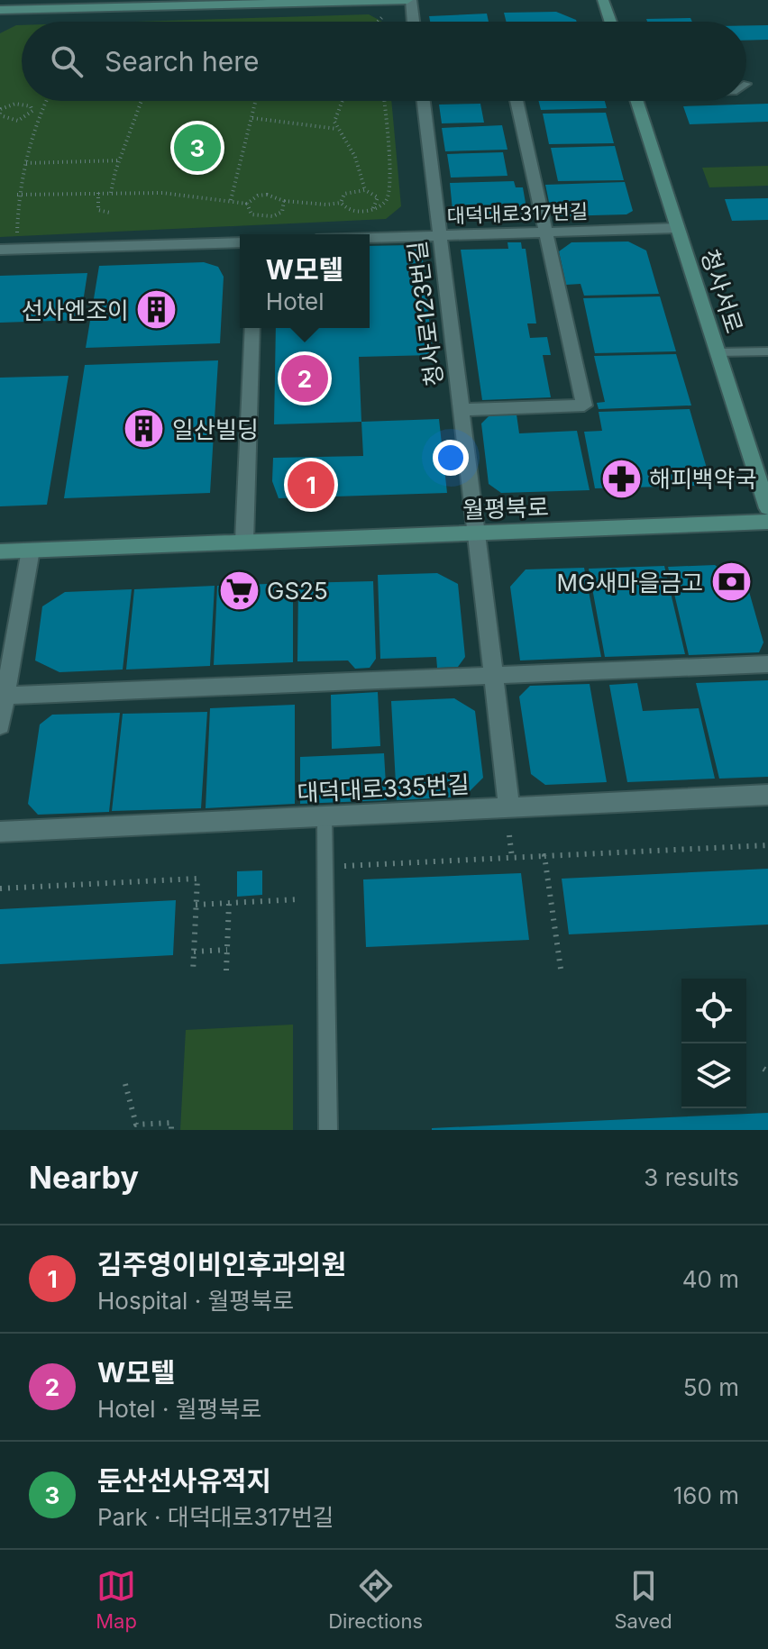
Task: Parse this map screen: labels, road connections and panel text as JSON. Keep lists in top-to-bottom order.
{
  "streets": {
    "street": [
      "대덕대로317번길",
      "청사서로",
      "청사로123번길",
      "월평북로",
      "대덕대로335번길"
    ]
  },
  "crossings": [
    ["대덕대로317번길", "청사서로"],
    ["대덕대로317번길", "청사로123번길"],
    ["청사로123번길", "월평북로"],
    ["청사로123번길", "대덕대로335번길"]
  ],
  "places": {
    "building": ["선사엔조이", "일산빌딩"],
    "pharmacy": ["해피백약국"],
    "bank": ["MG새마을금고"],
    "supermarket": ["GS25"]
  },
  "page": {
    "search": "Search here",
    "pins": ["3", "2", "1"],
    "popup": ["W모텔", "Hotel"],
    "heading": ["Nearby", "3 results"],
    "list": [
      {
        "mark": "1",
        "name": "김주영이비인후과의원",
        "note": "Hospital · 월평북로",
        "value": "40 m"
      },
      {
        "mark": "2",
        "name": "W모텔",
        "note": "Hotel · 월평북로",
        "value": "50 m"
      },
      {
        "mark": "3",
        "name": "둔산선사유적지",
        "note": "Park · 대덕대로317번길",
        "value": "160 m"
      }
    ],
    "nav": ["Map", "Directions", "Saved"]
  }
}
